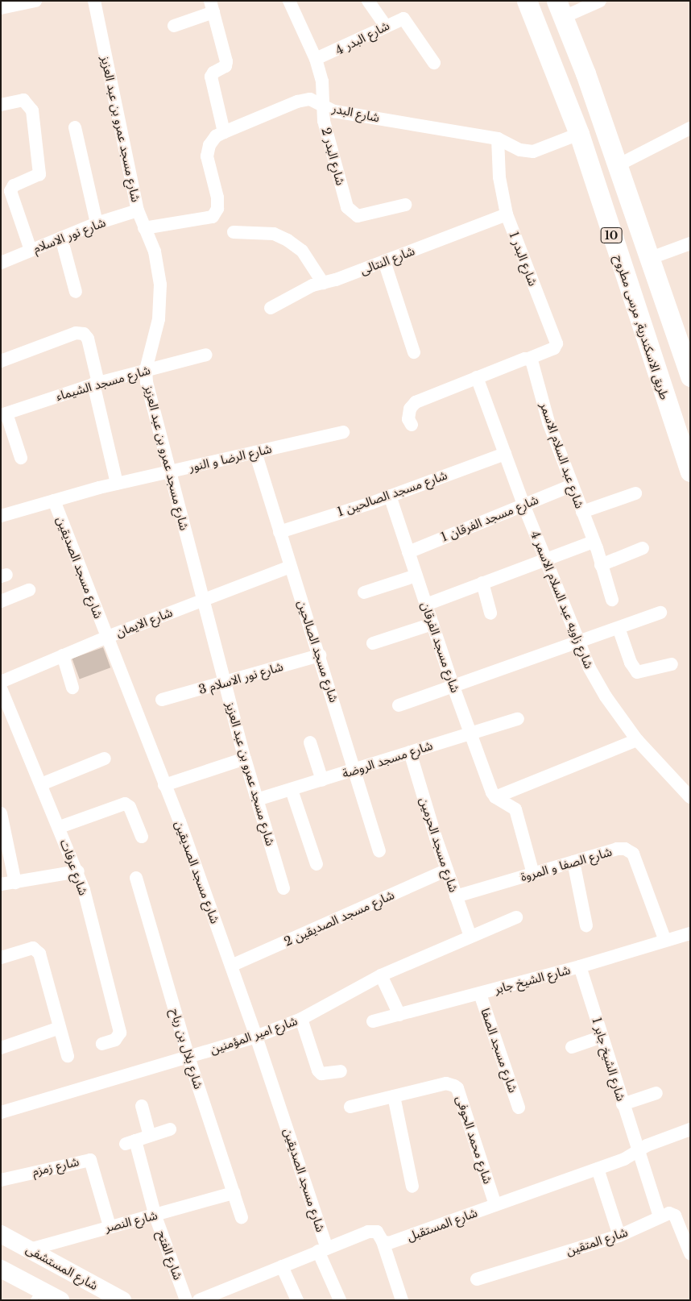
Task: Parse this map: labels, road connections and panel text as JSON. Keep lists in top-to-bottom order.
{
  "streets": {
    "main road": ["10", "طريق الاسكندرية, مرسى مطروح"],
    "street": [
      "شارع البدر 4",
      "شارع البدر",
      "شارع مسجد عمرو بن عبد العزيز",
      "شارع البدر 2",
      "شارع نور الاسلام",
      "شارع البدر 1",
      "شارع النتالى",
      "شارع مسجد الشيماء",
      "شارع عبد السلام الاسمر",
      "شارع الرضا و النور",
      "شارع مسجد الصالحين 1",
      "شارع مسجد الفرقان 1",
      "شارع مسجد الصديقين",
      "شارع زاويه عبد السلام الاسمر 4",
      "شارع الايمان",
      "شارع مسجد الفرقان",
      "شارع مسجد الصالحين",
      "شارع نور الاسلام 3",
      "شارع مسجد الروضة",
      "شارع مسجد الحرمين",
      "شارع الصفا و المروة",
      "شارع عرفات",
      "شارع مسجد الصديقين 2",
      "شارع الشيخ جابر",
      "شارع امير المؤمنين",
      "شارع بلال بن رباح",
      "شارع مسجد الصفا",
      "شارع الشيخ جابر 1",
      "شارع محمد الحوفى",
      "شارع زمزم",
      "شارع النصر",
      "شارع المستقبل",
      "شارع المتقين",
      "شارع الفتح",
      "شارع المستشفى"
    ]
  },
  "crossings": [
    ["شارع البدر 4", "شارع البدر 2"],
    ["شارع البدر", "شارع مسجد عمرو بن عبد العزيز"],
    ["شارع البدر", "شارع البدر 2"],
    ["شارع البدر", "شارع البدر 1"],
    ["شارع البدر", "طريق الاسكندرية, مرسى مطروح"],
    ["شارع مسجد عمرو بن عبد العزيز", "شارع نور الاسلام"],
    ["شارع مسجد عمرو بن عبد العزيز", "شارع مسجد الشيماء"],
    ["شارع مسجد عمرو بن عبد العزيز", "شارع الرضا و النور"],
    ["شارع مسجد عمرو بن عبد العزيز", "شارع الايمان"],
    ["شارع مسجد عمرو بن عبد العزيز", "شارع نور الاسلام 3"],
    ["شارع مسجد عمرو بن عبد العزيز", "شارع مسجد الروضة"],
    ["شارع البدر 1", "شارع النتالى"],
    ["شارع البدر 1", "شارع عبد السلام الاسمر"],
    ["شارع عبد السلام الاسمر", "شارع مسجد الفرقان 1"],
    ["شارع الرضا و النور", "شارع مسجد الصديقين"],
    ["شارع الرضا و النور", "شارع مسجد الصالحين"],
    ["شارع مسجد الصالحين 1", "شارع زاويه عبد السلام الاسمر 4"],
    ["شارع مسجد الصالحين 1", "شارع مسجد الفرقان"],
    ["شارع مسجد الصالحين 1", "شارع مسجد الصالحين"],
    ["شارع مسجد الفرقان 1", "شارع زاويه عبد السلام الاسمر 4"],
    ["شارع مسجد الفرقان 1", "شارع مسجد الفرقان"],
    ["شارع مسجد الصديقين", "شارع الايمان"],
    ["شارع مسجد الصديقين", "شارع مسجد الصديقين 2"],
    ["شارع مسجد الصديقين", "شارع امير المؤمنين"],
    ["شارع الايمان", "شارع مسجد الصالحين"],
    ["شارع مسجد الفرقان", "شارع مسجد الروضة"],
    ["شارع مسجد الصالحين", "شارع نور الاسلام 3"],
    ["شارع مسجد الصالحين", "شارع مسجد الروضة"],
    ["شارع مسجد الروضة", "شارع مسجد الحرمين"],
    ["شارع مسجد الحرمين", "شارع الصفا و المروة"],
    ["شارع مسجد الحرمين", "شارع مسجد الصديقين 2"],
    ["شارع مسجد الحرمين", "شارع امير المؤمنين"],
    ["شارع الصفا و المروة", "شارع الشيخ جابر"],
    ["شارع الشيخ جابر", "شارع مسجد الصفا"],
    ["شارع الشيخ جابر", "شارع الشيخ جابر 1"],
    ["شارع امير المؤمنين", "شارع بلال بن رباح"],
    ["شارع بلال بن رباح", "شارع النصر"],
    ["شارع الشيخ جابر 1", "شارع المستقبل"],
    ["شارع الشيخ جابر 1", "شارع المتقين"],
    ["شارع محمد الحوفى", "شارع المستقبل"],
    ["شارع زمزم", "شارع النصر"],
    ["شارع النصر", "شارع الفتح"],
    ["شارع النصر", "شارع المستشفى"]
  ]
}
